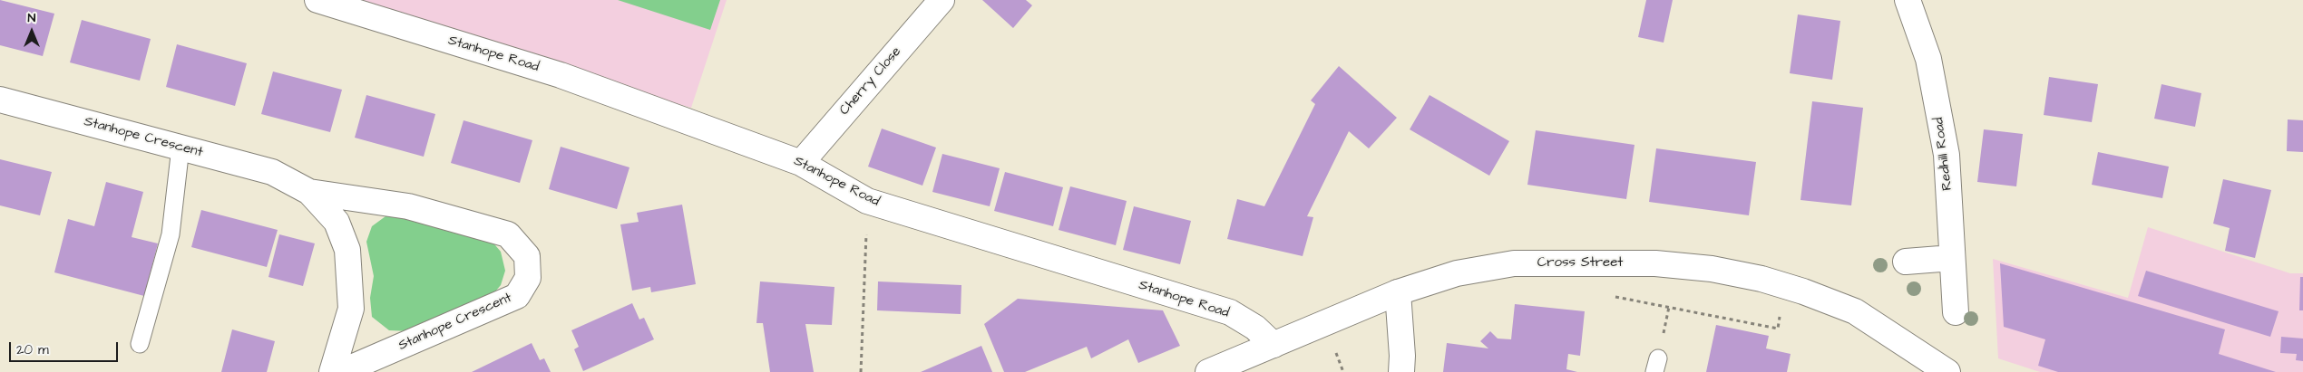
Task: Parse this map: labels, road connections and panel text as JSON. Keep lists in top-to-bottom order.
{
  "streets": {
    "street": [
      "Stanhope Road",
      "Cherry Close",
      "Stanhope Crescent",
      "Redhill Road",
      "Cross Street"
    ]
  },
  "crossings": [
    ["Stanhope Road", "Cherry Close"],
    ["Stanhope Road", "Cross Street"]
  ],
  "scale_bar": "20 m",
  "north": "top"
}
